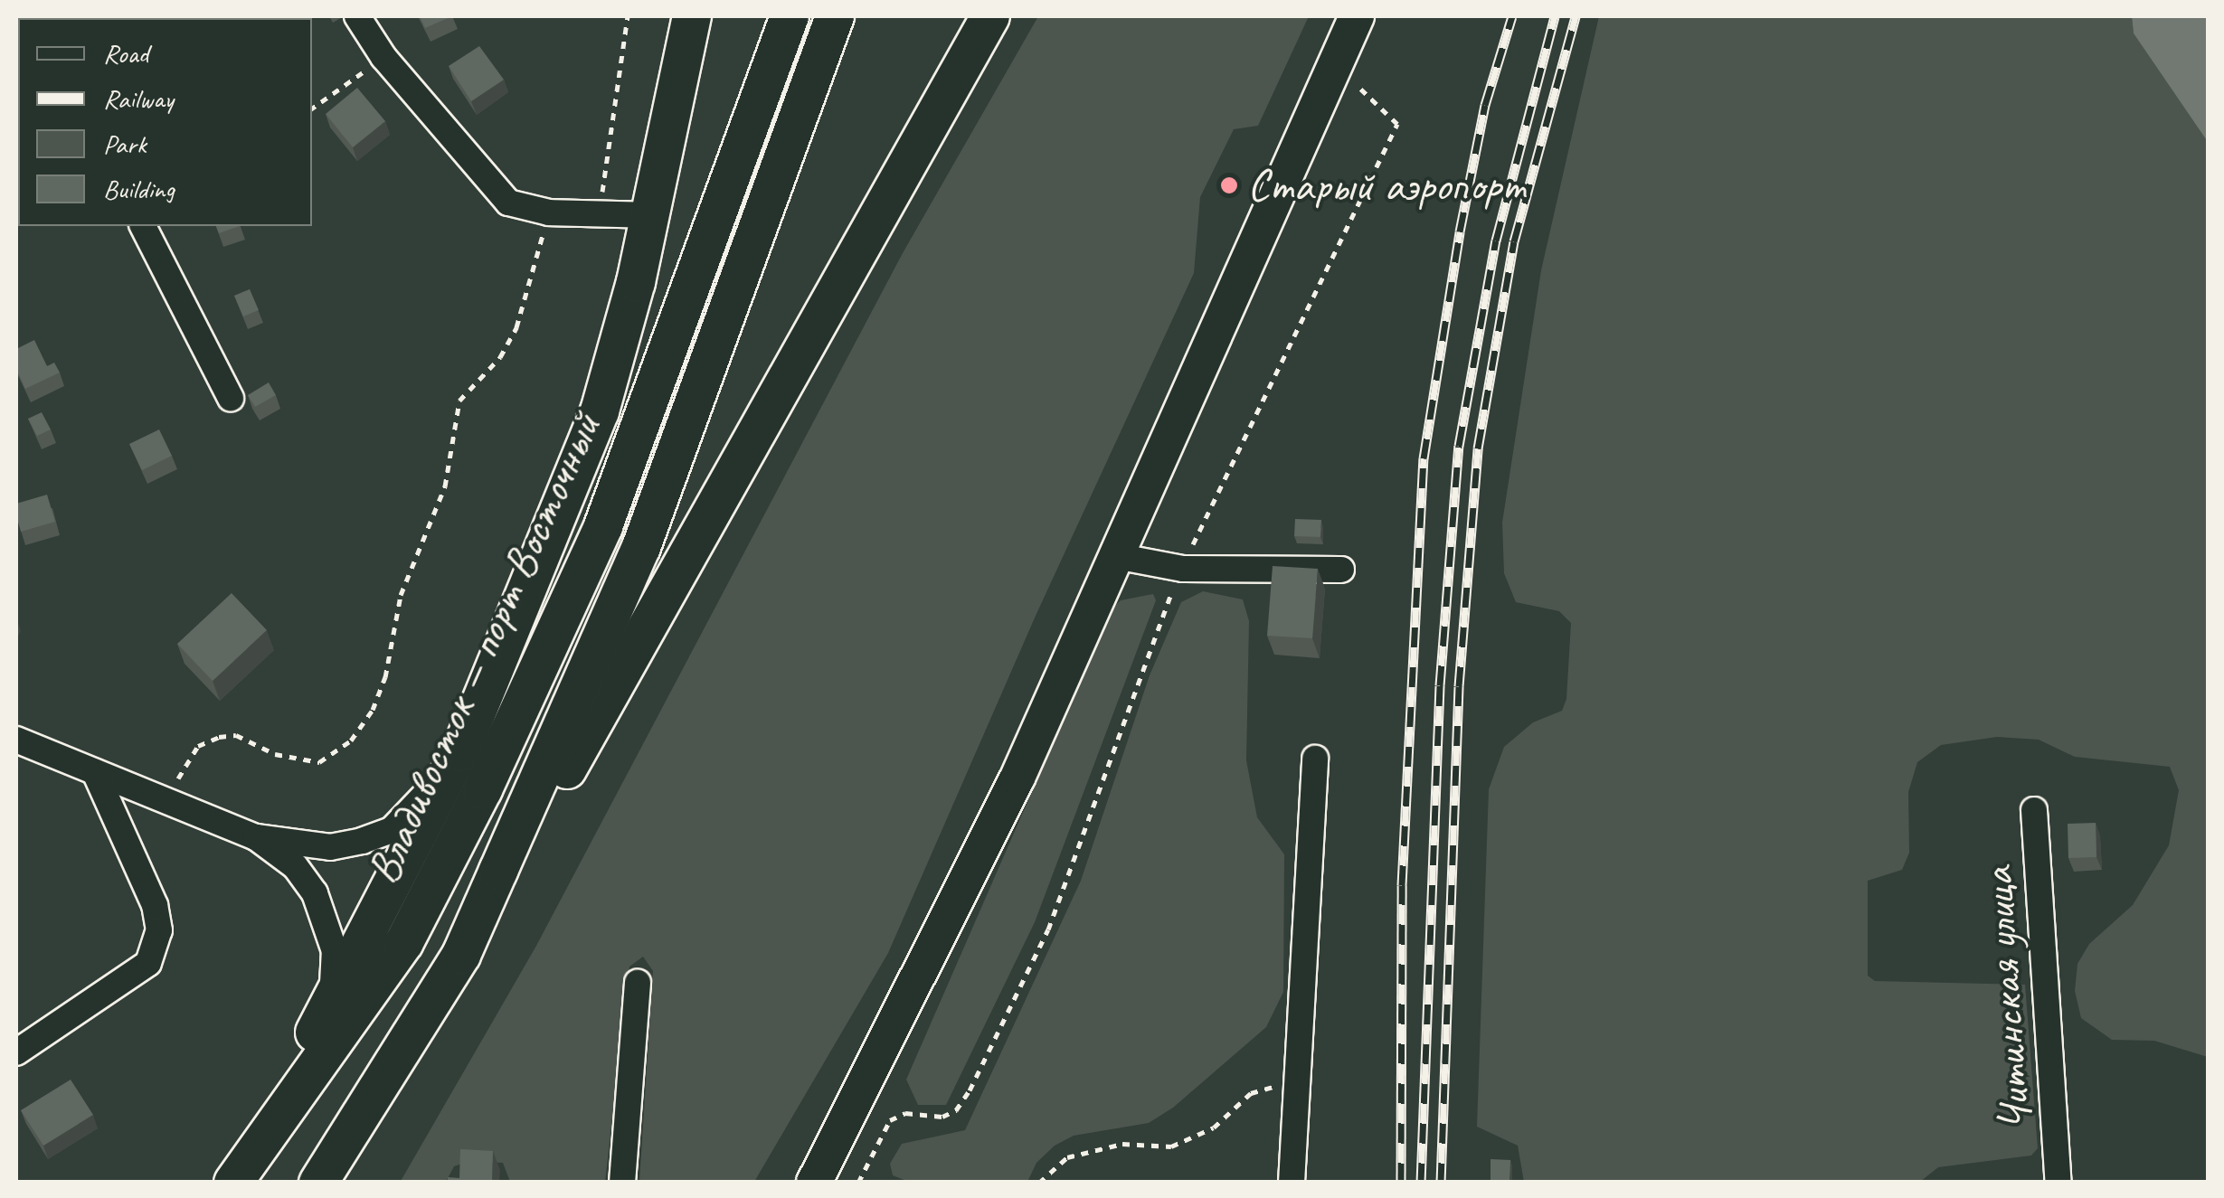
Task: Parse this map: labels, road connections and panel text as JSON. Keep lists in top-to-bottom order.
{
  "streets": {
    "highway": ["Владивосток — порт Восточный"],
    "street": ["Читинская улица"]
  },
  "places": ["Старый аэропорт"],
  "legend": [
    "Road",
    "Railway",
    "Park",
    "Building"
  ]
}
